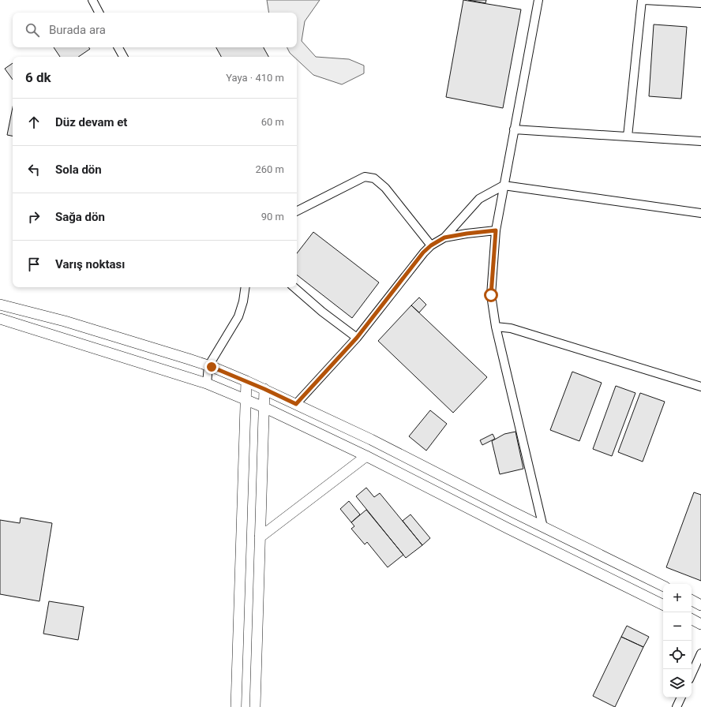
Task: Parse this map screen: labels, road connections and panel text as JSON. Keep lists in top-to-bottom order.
{
  "page": {
    "search": "Burada ara",
    "heading": ["6 dk", "Yaya · 410 m"],
    "list": [
      ["Düz devam et", "60 m"],
      ["Sola dön", "260 m"],
      ["Sağa dön", "90 m"],
      "Varış noktası"
    ],
    "map_buttons": ["+", "−"]
  }
}
